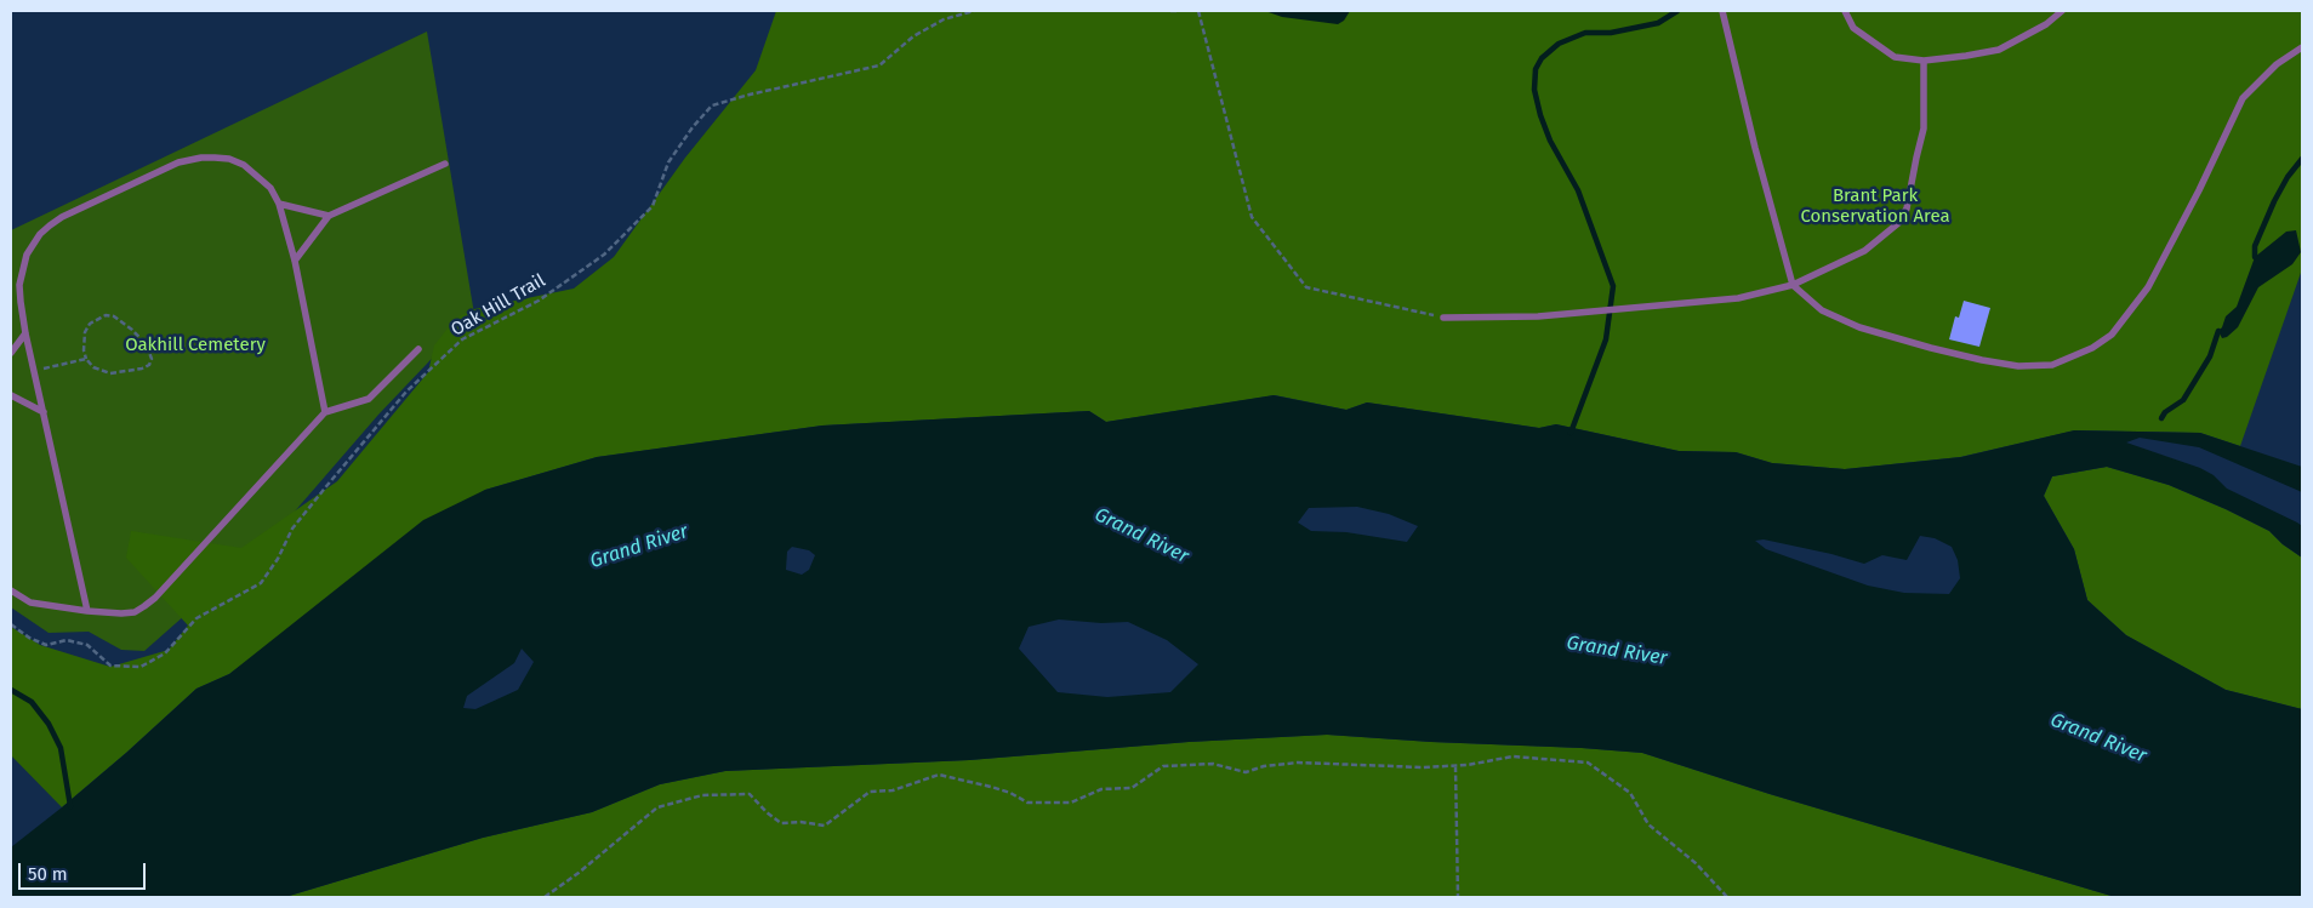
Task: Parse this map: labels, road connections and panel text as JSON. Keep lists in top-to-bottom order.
{
  "streets": {
    "path": ["Oak Hill Trail"]
  },
  "water": ["Grand River"],
  "parks": ["Brant Park Conservation Area", "Oakhill Cemetery"],
  "scale_bar": "50 m"
}
